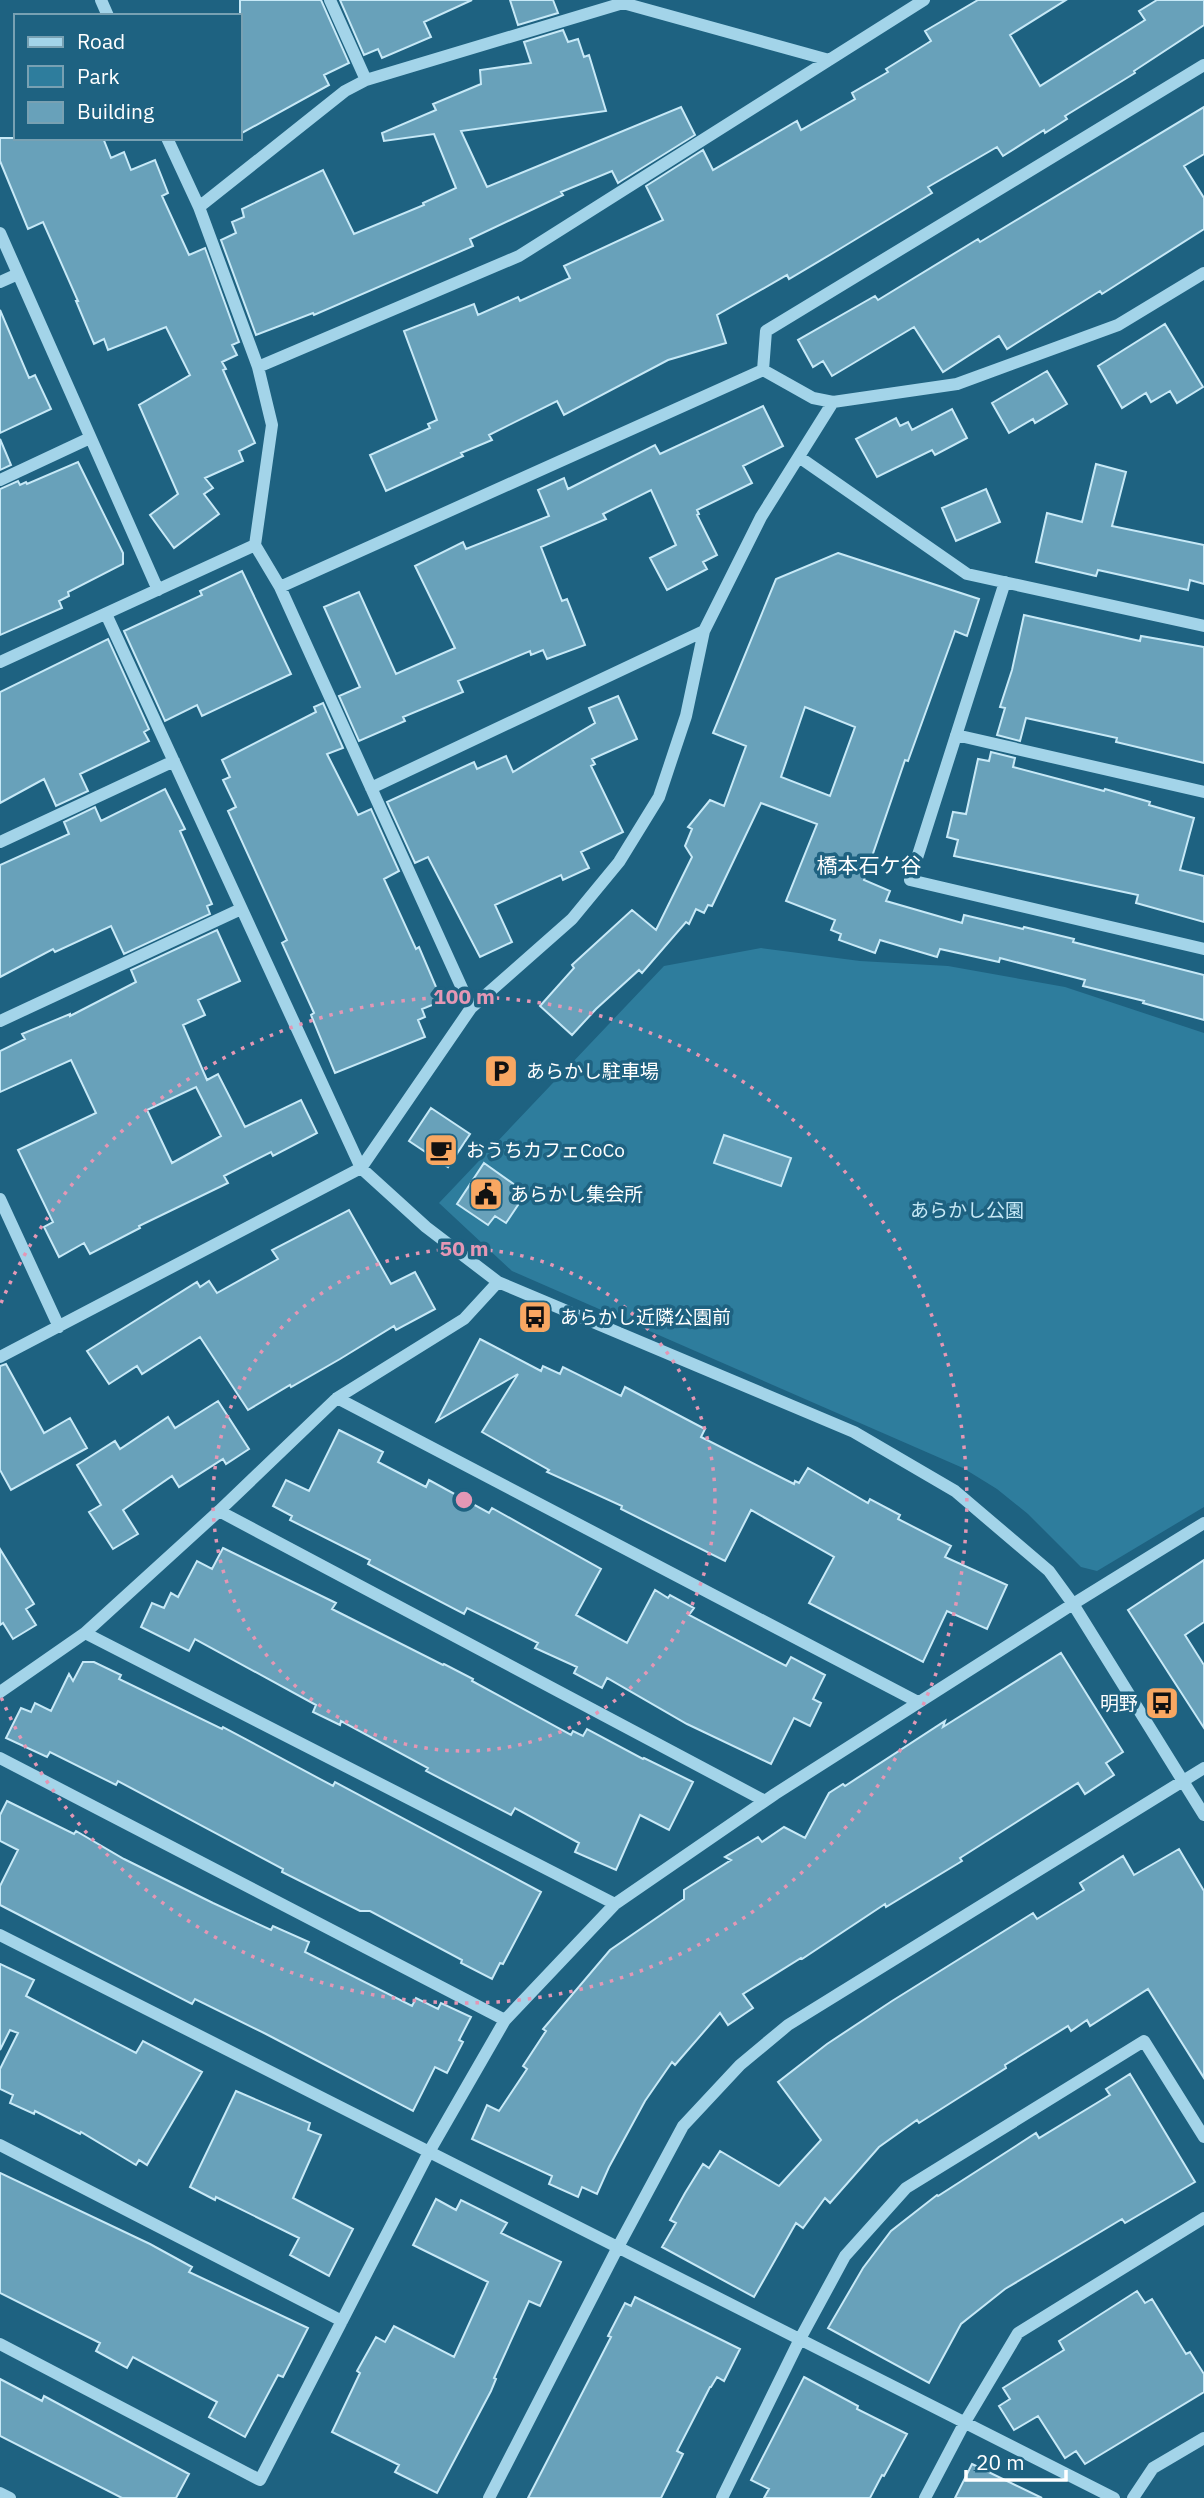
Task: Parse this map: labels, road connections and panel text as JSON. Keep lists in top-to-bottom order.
{
  "districts": ["橋本石ケ谷"],
  "parks": ["あらかし公園"],
  "places": {
    "parking": ["あらかし駐車場"],
    "cafe": ["おうちカフェCoCo"],
    "public building": ["あらかし集会所"],
    "bus stop": ["あらかし近隣公園前", "明野"]
  },
  "legend": ["Road", "Park", "Building"],
  "scale_bar": "20 m",
  "rings": ["100 m", "50 m"]
}
